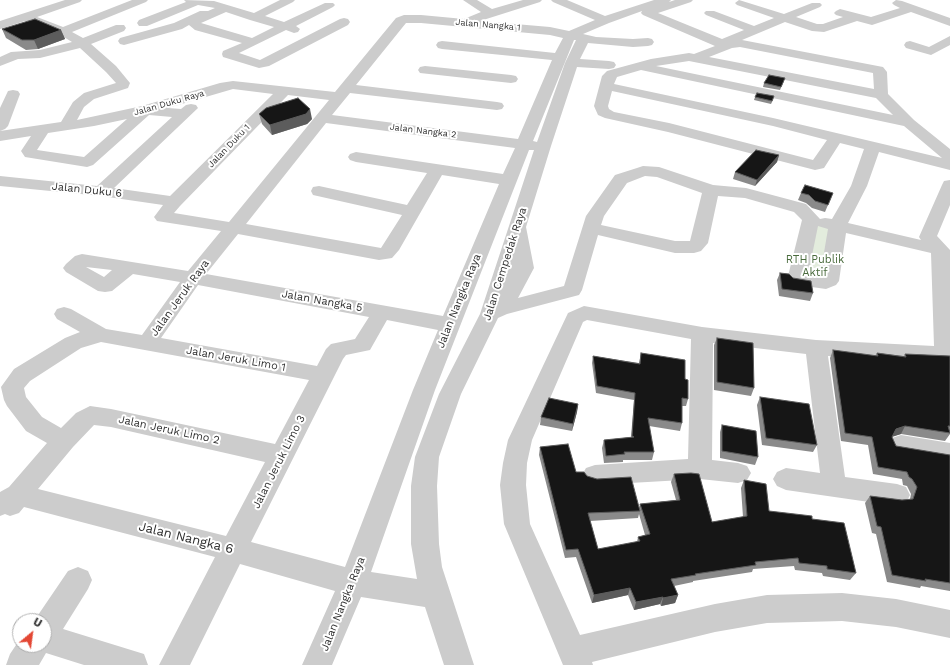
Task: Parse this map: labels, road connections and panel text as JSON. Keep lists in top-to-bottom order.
{
  "streets": {
    "street": [
      "Jalan Nangka 1",
      "Jalan Duku Raya",
      "Jalan Nangka 2",
      "Jalan Duku 1",
      "Jalan Duku 6",
      "Jalan Cempedak Raya",
      "Jalan Jeruk Raya",
      "Jalan Nangka 5",
      "Jalan Nangka Raya",
      "Jalan Jeruk Limo 1",
      "Jalan Jeruk Limo 2",
      "Jalan Jeruk Limo 3",
      "Jalan Nangka 6"
    ]
  },
  "crossings": [
    ["Jalan Nangka 1", "Jalan Cempedak Raya"],
    ["Jalan Nangka 1", "Jalan Jeruk Raya"],
    ["Jalan Duku Raya", "Jalan Duku 1"],
    ["Jalan Duku Raya", "Jalan Jeruk Raya"],
    ["Jalan Nangka 2", "Jalan Cempedak Raya"],
    ["Jalan Nangka 2", "Jalan Jeruk Raya"],
    ["Jalan Nangka 2", "Jalan Nangka Raya"],
    ["Jalan Duku 1", "Jalan Duku 6"],
    ["Jalan Duku 1", "Jalan Jeruk Raya"],
    ["Jalan Cempedak Raya", "Jalan Nangka Raya"],
    ["Jalan Cempedak Raya", "Jalan Nangka 6"],
    ["Jalan Jeruk Raya", "Jalan Nangka 5"],
    ["Jalan Jeruk Raya", "Jalan Jeruk Limo 1"],
    ["Jalan Jeruk Raya", "Jalan Jeruk Limo 2"],
    ["Jalan Nangka 5", "Jalan Nangka Raya"],
    ["Jalan Nangka 5", "Jalan Jeruk Limo 3"],
    ["Jalan Nangka Raya", "Jalan Nangka 6"],
    ["Jalan Jeruk Limo 1", "Jalan Jeruk Limo 3"],
    ["Jalan Jeruk Limo 2", "Jalan Jeruk Limo 3"],
    ["Jalan Jeruk Limo 3", "Jalan Nangka 6"]
  ],
  "parks": ["RTH Publik Aktif"],
  "north": "top right"
}
